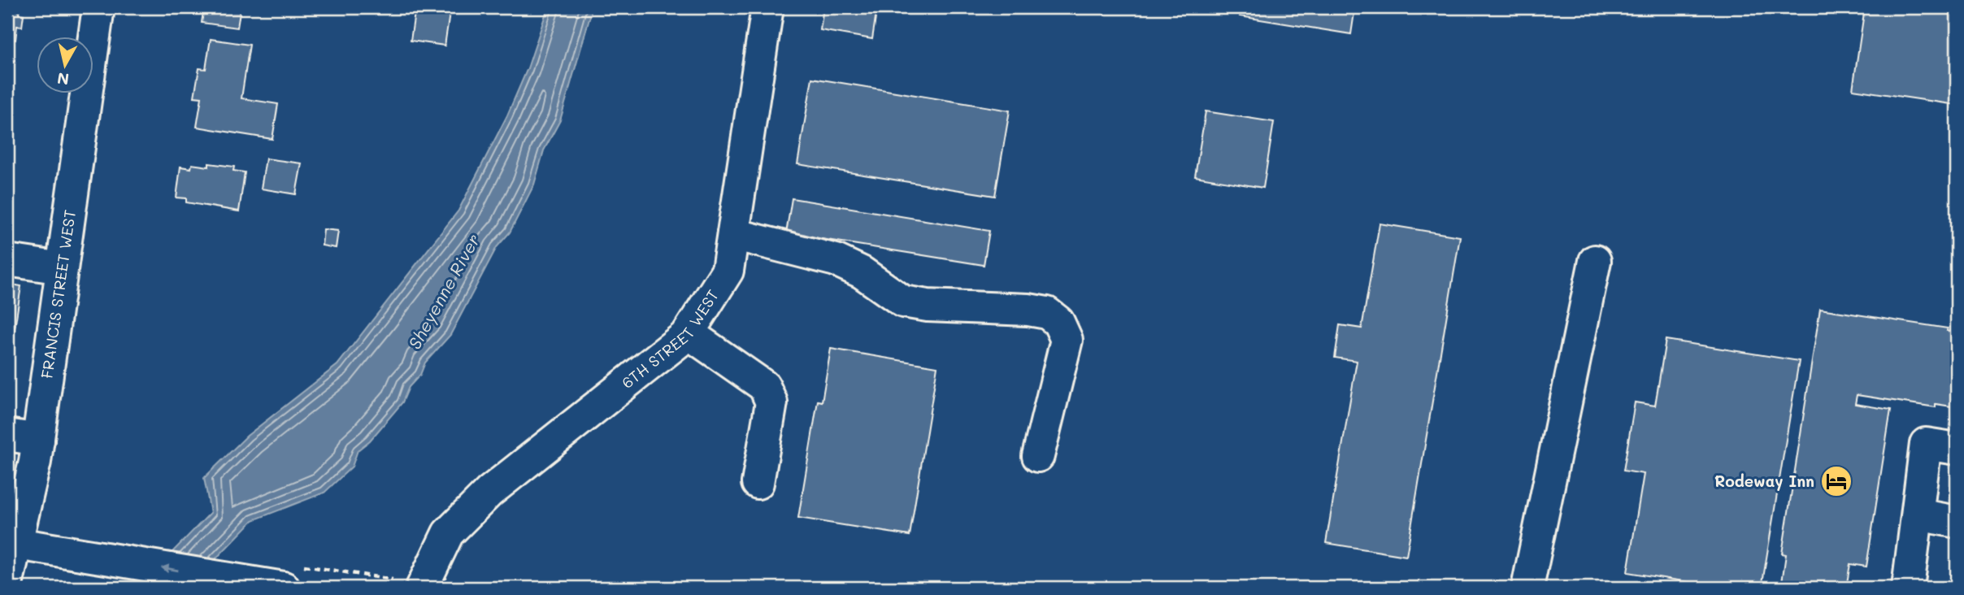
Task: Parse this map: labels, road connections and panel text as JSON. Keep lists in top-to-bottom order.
{
  "streets": {
    "street": ["FRANCIS STREET WEST", "6TH STREET WEST"]
  },
  "water": ["Sheyenne River"],
  "places": {
    "hotel": ["Rodeway Inn"]
  },
  "north": "bottom"
}
